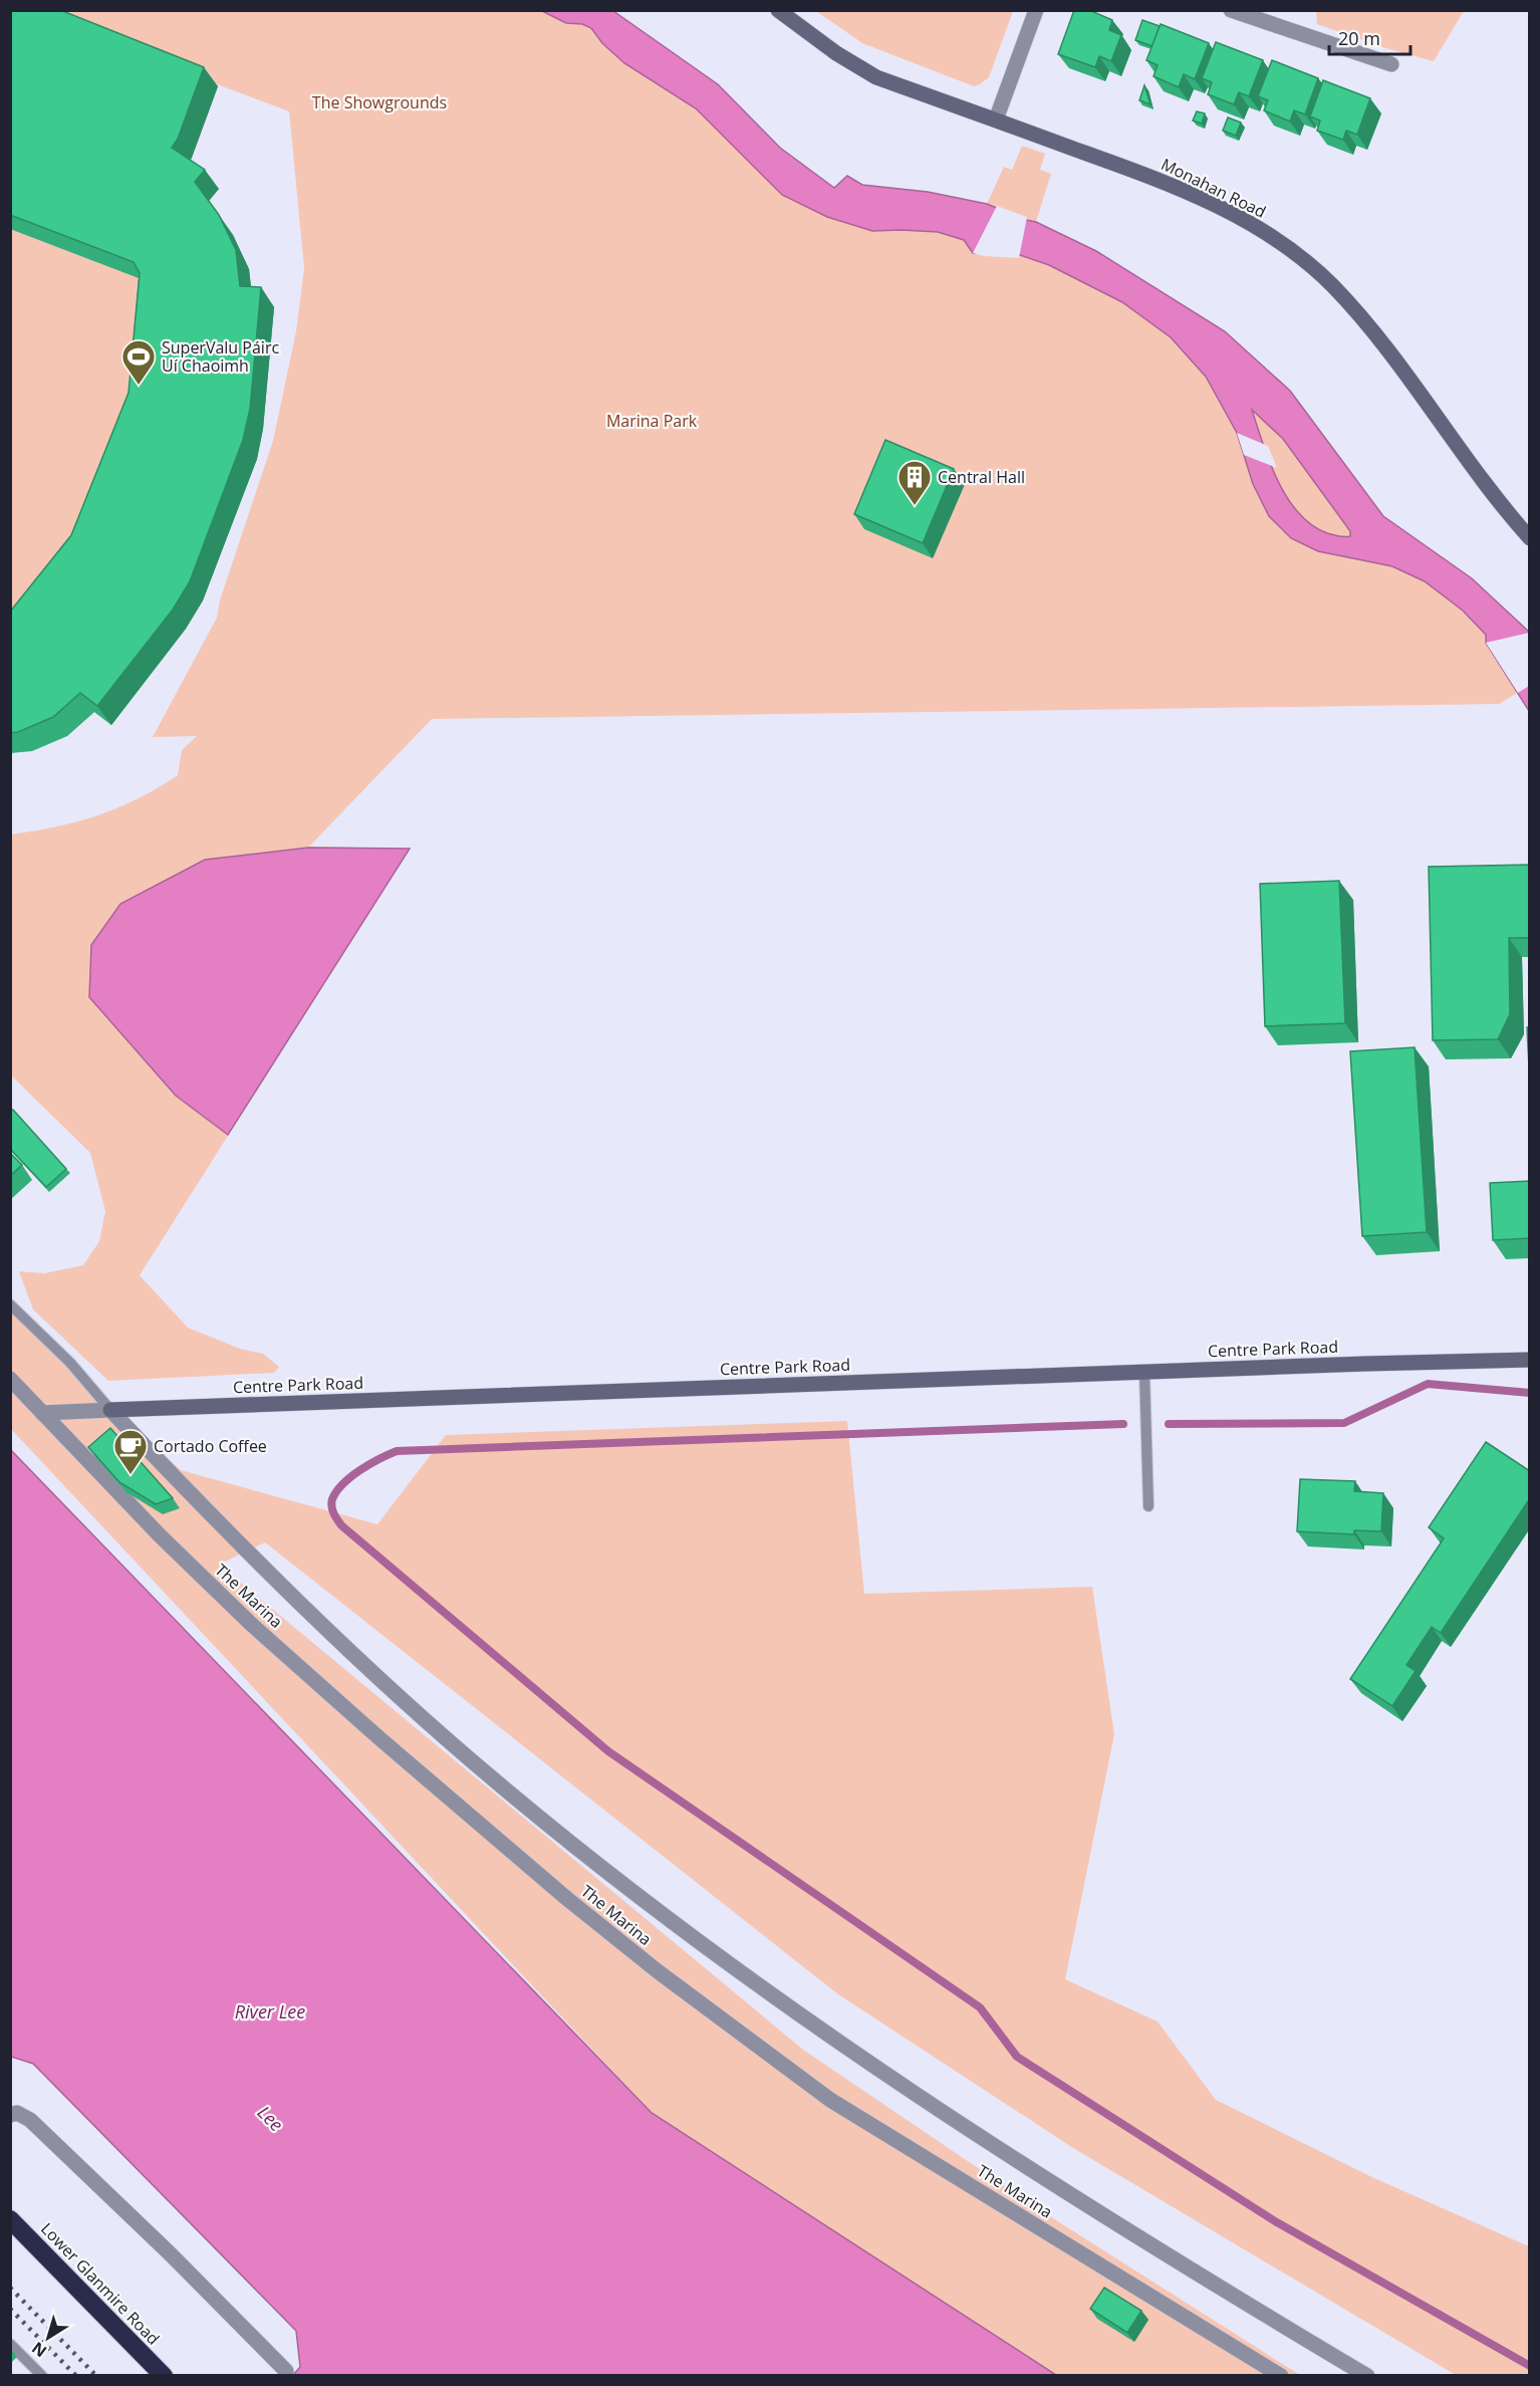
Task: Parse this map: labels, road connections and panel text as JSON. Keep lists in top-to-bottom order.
{
  "streets": {
    "highway": ["Lower Glanmire Road"],
    "street": ["Monahan Road", "Centre Park Road", "The Marina"]
  },
  "crossings": [
    ["Centre Park Road", "The Marina"]
  ],
  "water": ["River Lee", "Lee"],
  "parks": ["The Showgrounds", "Marina Park"],
  "places": {
    "sports": ["SuperValu Páirc Uí Chaoimh"],
    "building": ["Central Hall"],
    "cafe": ["Cortado Coffee"]
  },
  "scale_bar": "20 m",
  "north": "bottom left"
}
